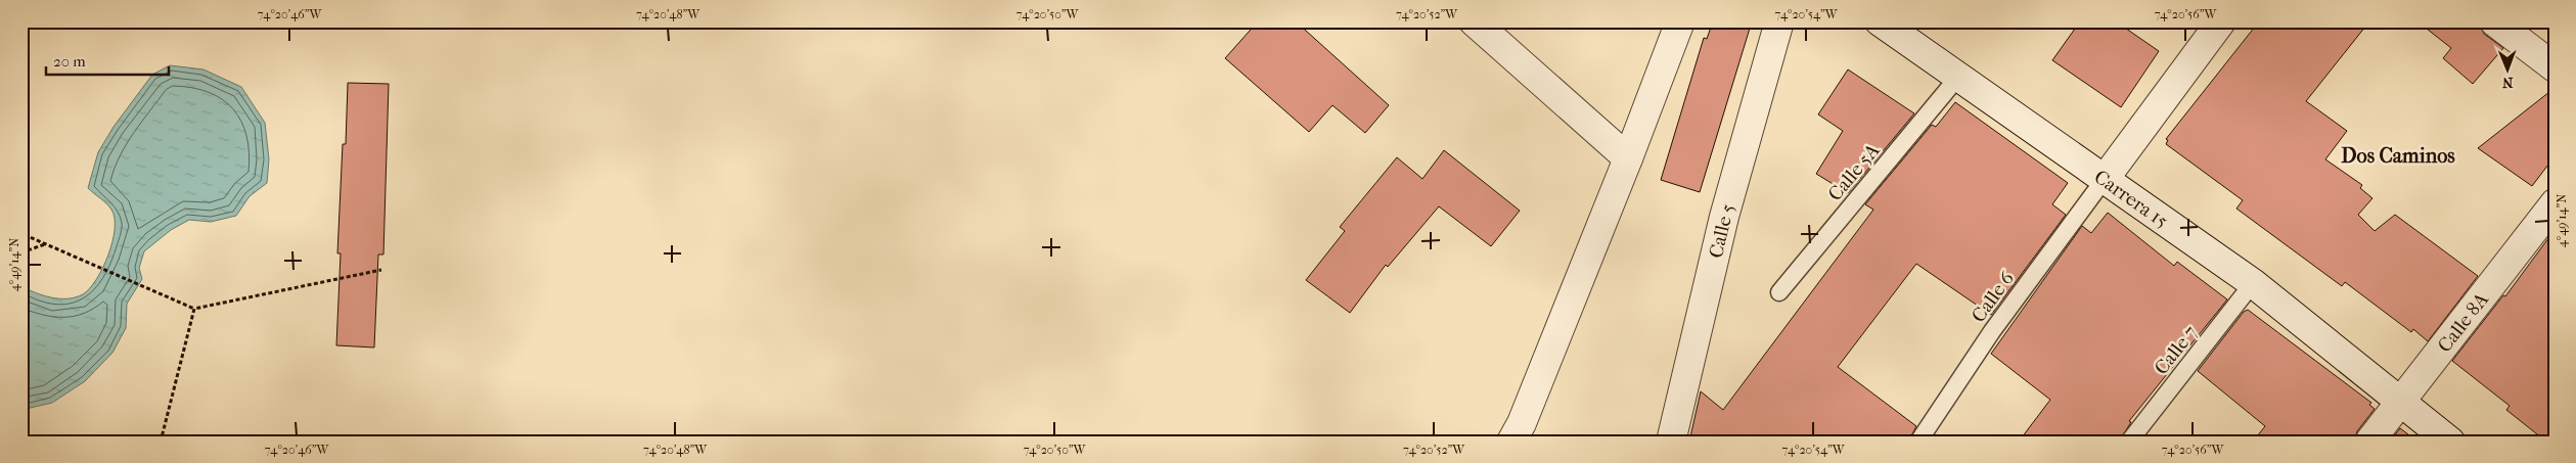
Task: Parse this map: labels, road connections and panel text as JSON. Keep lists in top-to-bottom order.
{
  "streets": {
    "street": ["Carrera 15", "Calle 5", "Calle 8A"],
    "lane": ["Calle 5A", "Calle 6", "Calle 7"]
  },
  "crossings": [
    ["Calle 5A", "Carrera 15"],
    ["Carrera 15", "Calle 6"],
    ["Carrera 15", "Calle 8A"],
    ["Carrera 15", "Calle 7"]
  ],
  "districts": ["Dos Caminos"],
  "scale_bar": "20 m",
  "north": "bottom",
  "coordinates": [
    "74°20'46\"W",
    "74°20'48\"W",
    "74°20'50\"W",
    "74°20'52\"W",
    "74°20'54\"W",
    "74°20'56\"W",
    "4°49'14\"N"
  ]
}
